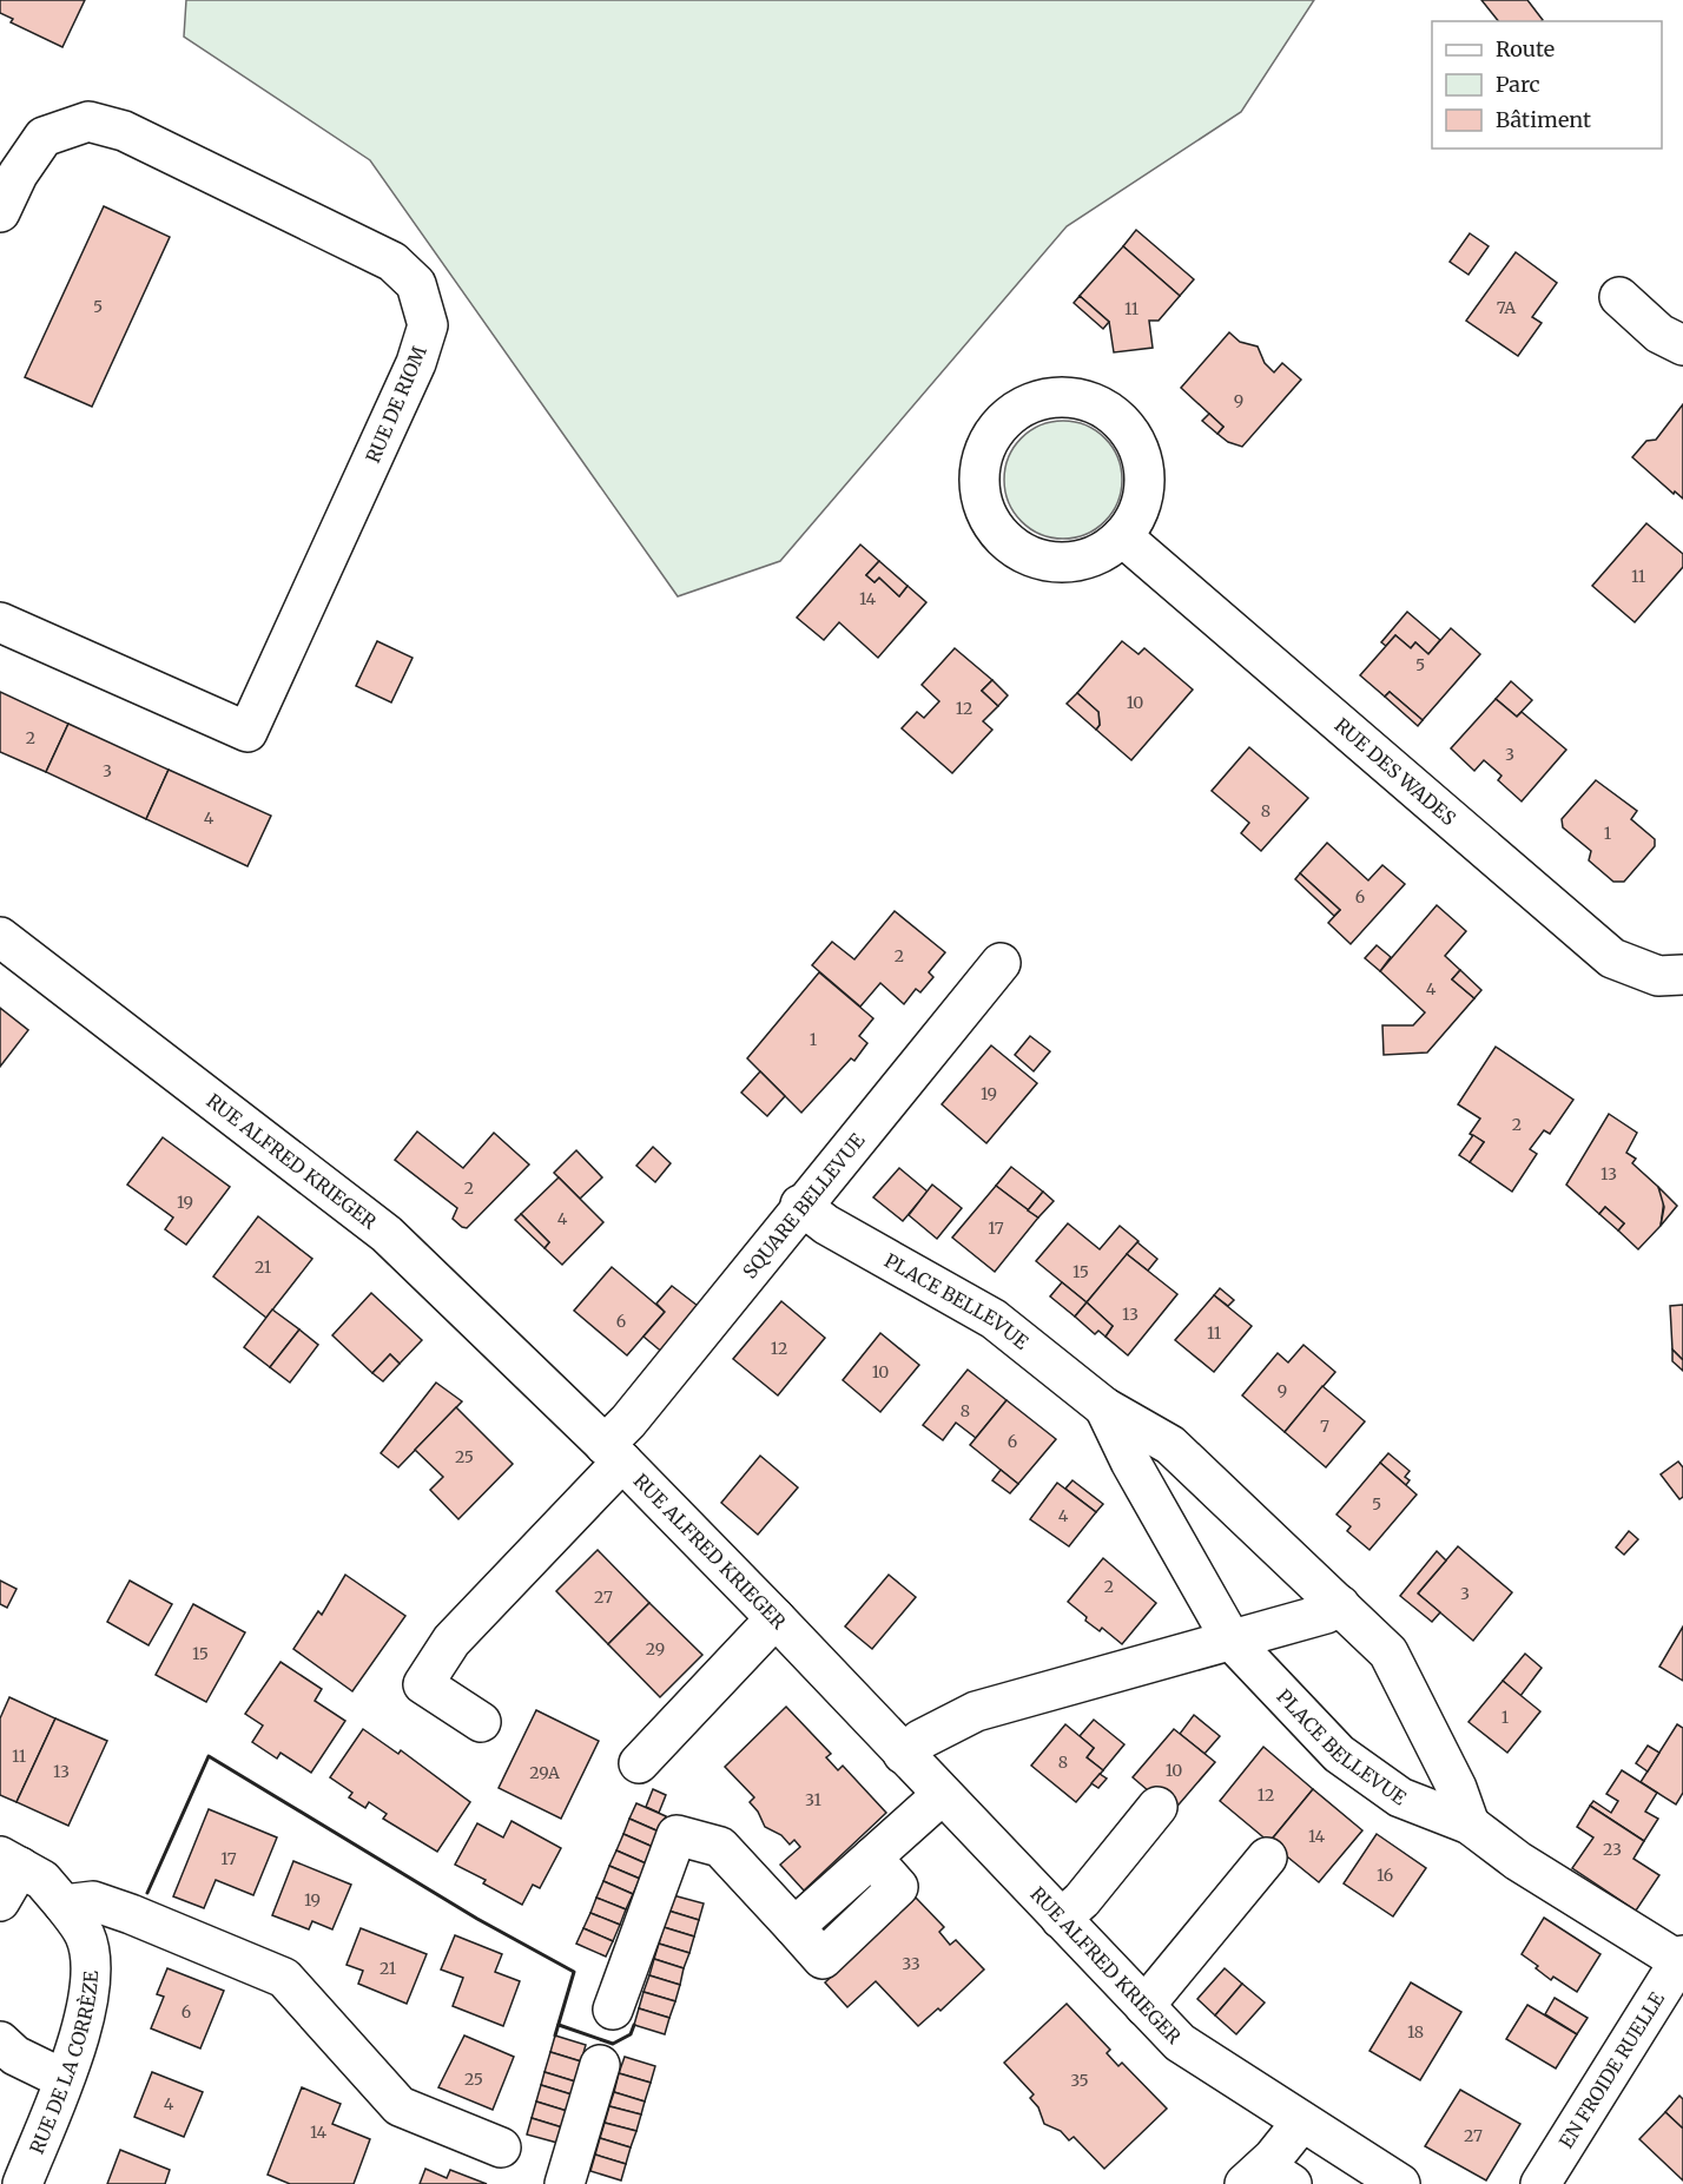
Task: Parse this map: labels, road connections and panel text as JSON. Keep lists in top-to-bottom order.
{
  "streets": {
    "street": [
      "RUE DE RIOM",
      "RUE DES WADES",
      "RUE ALFRED KRIEGER",
      "SQUARE BELLEVUE",
      "PLACE BELLEVUE",
      "RUE DE LA CORRÈZE",
      "EN FROIDE RUELLE"
    ]
  },
  "crossings": [
    ["RUE ALFRED KRIEGER", "SQUARE BELLEVUE"],
    ["SQUARE BELLEVUE", "PLACE BELLEVUE"],
    ["PLACE BELLEVUE", "EN FROIDE RUELLE"]
  ],
  "house_numbers": [
    "5",
    "7A",
    "11",
    "9",
    "11",
    "14",
    "5",
    "10",
    "12",
    "2",
    "3",
    "3",
    "8",
    "4",
    "1",
    "6",
    "2",
    "4",
    "1",
    "19",
    "2",
    "13",
    "2",
    "19",
    "4",
    "17",
    "21",
    "15",
    "13",
    "6",
    "11",
    "12",
    "10",
    "9",
    "8",
    "7",
    "6",
    "25",
    "5",
    "4",
    "2",
    "3",
    "27",
    "29",
    "15",
    "1",
    "11",
    "8",
    "10",
    "13",
    "29A",
    "12",
    "31",
    "14",
    "23",
    "17",
    "16",
    "19",
    "33",
    "21",
    "6",
    "18",
    "25",
    "35",
    "4",
    "14",
    "27"
  ],
  "legend": ["Route", "Parc", "Bâtiment"]
}
